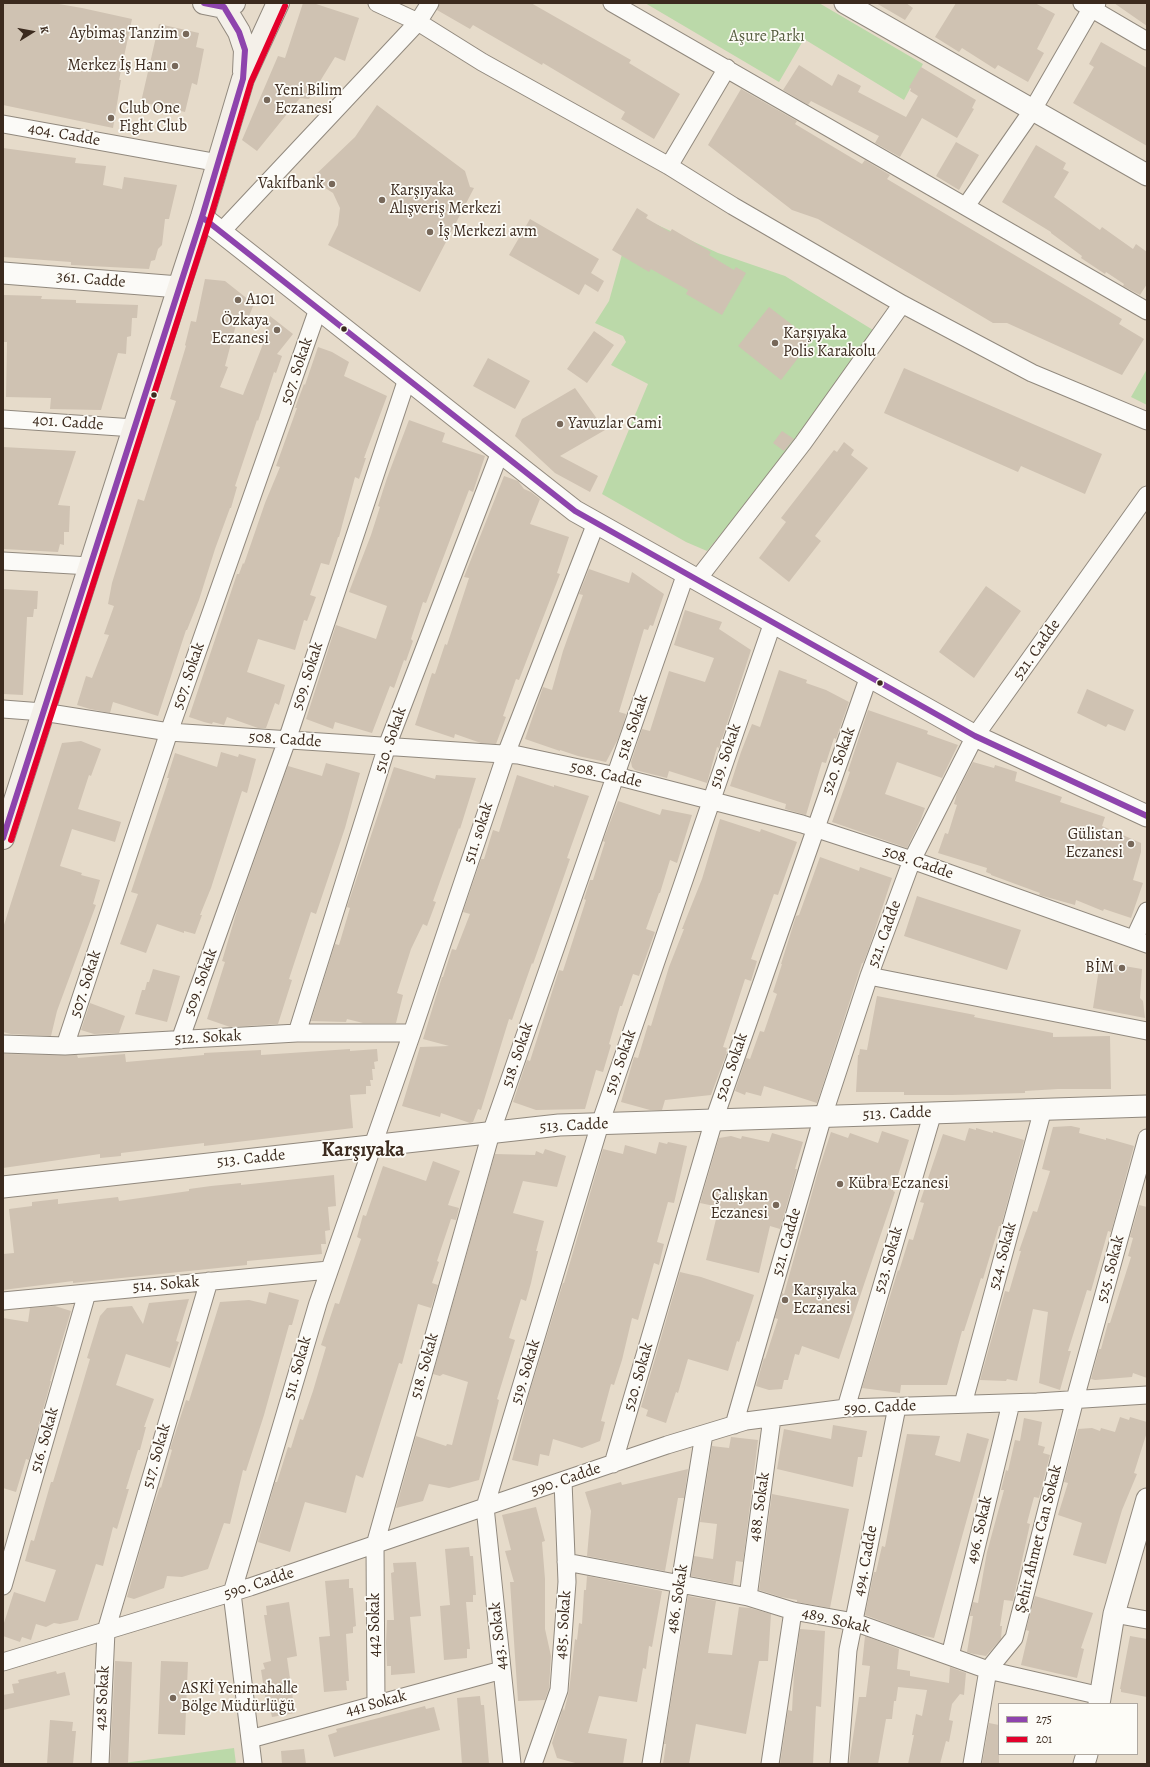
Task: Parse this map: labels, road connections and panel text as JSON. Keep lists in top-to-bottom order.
{
  "streets": {
    "street": [
      "404. Cadde",
      "361. Cadde",
      "507. Sokak",
      "401. Cadde",
      "521. Cadde",
      "509. Sokak",
      "518. Sokak",
      "508. Cadde",
      "510. Sokak",
      "519. Sokak",
      "520. Sokak",
      "511. sokak",
      "512. Sokak",
      "513. Cadde",
      "524. Sokak",
      "523. Sokak",
      "525. Sokak",
      "514. Sokak",
      "511. Sokak",
      "590. Cadde",
      "516. Sokak",
      "517. Sokak",
      "488. Sokak",
      "496. Sokak",
      "Şehit Ahmet Can Sokak",
      "494. Cadde",
      "486. Sokak",
      "489. Sokak",
      "442 Sokak",
      "485. Sokak",
      "443. Sokak",
      "428 Sokak",
      "441 Sokak"
    ]
  },
  "crossings": [
    ["507. Sokak", "508. Cadde"],
    ["507. Sokak", "512. Sokak"],
    ["521. Cadde", "508. Cadde"],
    ["521. Cadde", "513. Cadde"],
    ["521. Cadde", "590. Cadde"],
    ["509. Sokak", "508. Cadde"],
    ["509. Sokak", "512. Sokak"],
    ["518. Sokak", "508. Cadde"],
    ["518. Sokak", "513. Cadde"],
    ["518. Sokak", "590. Cadde"],
    ["518. Sokak", "442 Sokak"],
    ["508. Cadde", "510. Sokak"],
    ["508. Cadde", "519. Sokak"],
    ["508. Cadde", "520. Sokak"],
    ["508. Cadde", "511. sokak"],
    ["510. Sokak", "512. Sokak"],
    ["519. Sokak", "513. Cadde"],
    ["519. Sokak", "590. Cadde"],
    ["519. Sokak", "443. Sokak"],
    ["520. Sokak", "513. Cadde"],
    ["520. Sokak", "590. Cadde"],
    ["511. sokak", "512. Sokak"],
    ["511. sokak", "513. Cadde"],
    ["511. sokak", "511. Sokak"],
    ["513. Cadde", "524. Sokak"],
    ["513. Cadde", "523. Sokak"],
    ["513. Cadde", "511. Sokak"],
    ["524. Sokak", "590. Cadde"],
    ["523. Sokak", "590. Cadde"],
    ["525. Sokak", "590. Cadde"],
    ["525. Sokak", "Şehit Ahmet Can Sokak"],
    ["514. Sokak", "511. Sokak"],
    ["514. Sokak", "516. Sokak"],
    ["514. Sokak", "517. Sokak"],
    ["511. Sokak", "590. Cadde"],
    ["590. Cadde", "517. Sokak"],
    ["590. Cadde", "488. Sokak"],
    ["590. Cadde", "496. Sokak"],
    ["590. Cadde", "Şehit Ahmet Can Sokak"],
    ["590. Cadde", "494. Cadde"],
    ["590. Cadde", "486. Sokak"],
    ["590. Cadde", "442 Sokak"],
    ["590. Cadde", "485. Sokak"],
    ["590. Cadde", "443. Sokak"],
    ["590. Cadde", "428 Sokak"],
    ["517. Sokak", "428 Sokak"],
    ["488. Sokak", "489. Sokak"],
    ["496. Sokak", "489. Sokak"],
    ["Şehit Ahmet Can Sokak", "489. Sokak"],
    ["494. Cadde", "489. Sokak"],
    ["486. Sokak", "489. Sokak"],
    ["489. Sokak", "485. Sokak"],
    ["442 Sokak", "441 Sokak"],
    ["443. Sokak", "441 Sokak"]
  ],
  "districts": ["Karşıyaka"],
  "parks": ["Aşure Parkı"],
  "places": [
    "Aybimaş Tanzim",
    "Merkez İş Hanı",
    "Yeni Bilim Eczanesi",
    "Club One Fight Club",
    "Vakıfbank",
    "Karşıyaka Alışveriş Merkezi",
    "İş Merkezi avm",
    "A101",
    "Özkaya Eczanesi",
    "Karşıyaka Polis Karakolu",
    "Yavuzlar Cami",
    "Gülistan Eczanesi",
    "BİM",
    "Kübra Eczanesi",
    "Çalışkan Eczanesi",
    "Karşıyaka Eczanesi",
    "ASKİ Yenimahalle Bölge Müdürlüğü"
  ],
  "lines": ["transit line 275", "transit line 201"],
  "legend": ["275", "201"],
  "north": "right"
}
